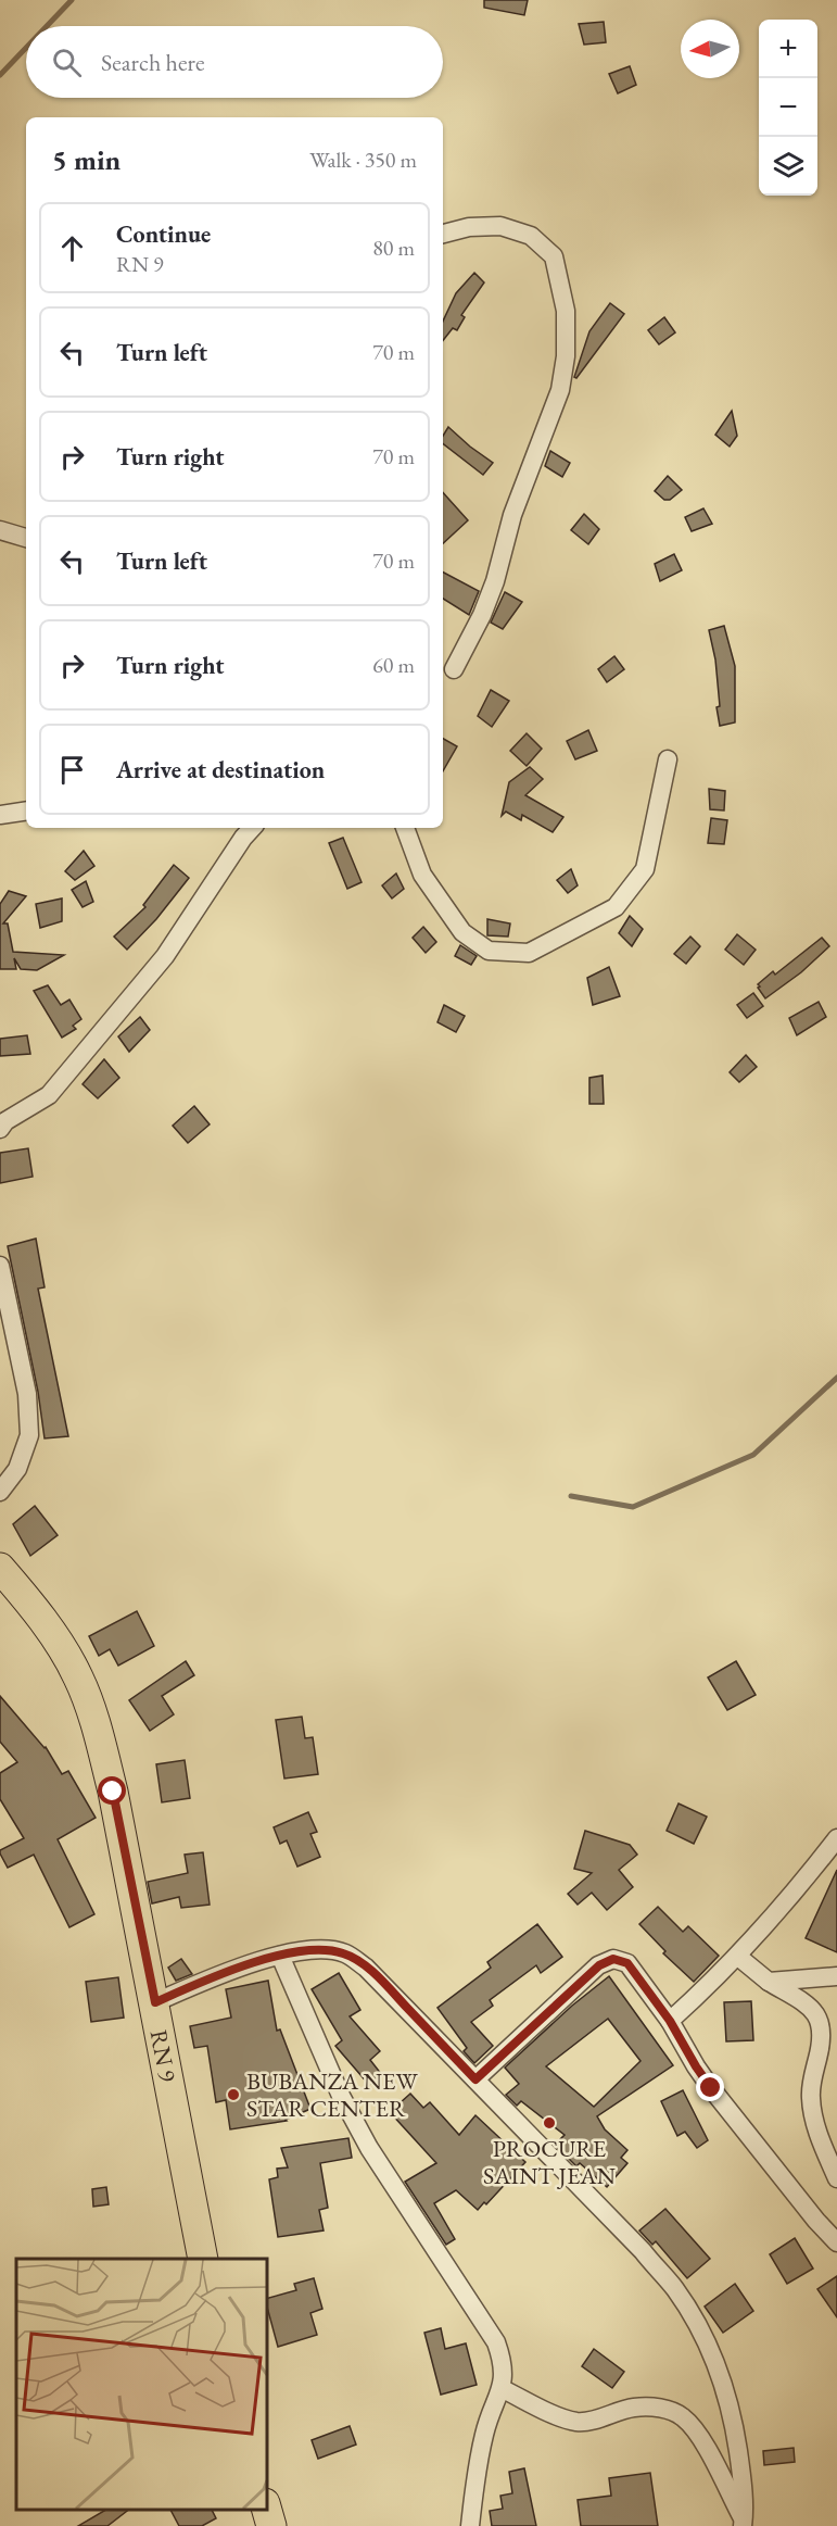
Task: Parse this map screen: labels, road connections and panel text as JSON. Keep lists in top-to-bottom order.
{
  "streets": {
    "main road": ["RN 9"]
  },
  "places": ["BUBANZA NEW STAR CENTER", "PROCURE SAINT JEAN"],
  "north": "left",
  "page": {
    "map_buttons": ["+", "−"],
    "search": "Search here",
    "heading": ["5 min", "Walk · 350 m"],
    "list": [
      ["Continue", "RN 9", "80 m"],
      ["Turn left", "70 m"],
      ["Turn right", "70 m"],
      ["Turn left", "70 m"],
      ["Turn right", "60 m"],
      "Arrive at destination"
    ]
  }
}
